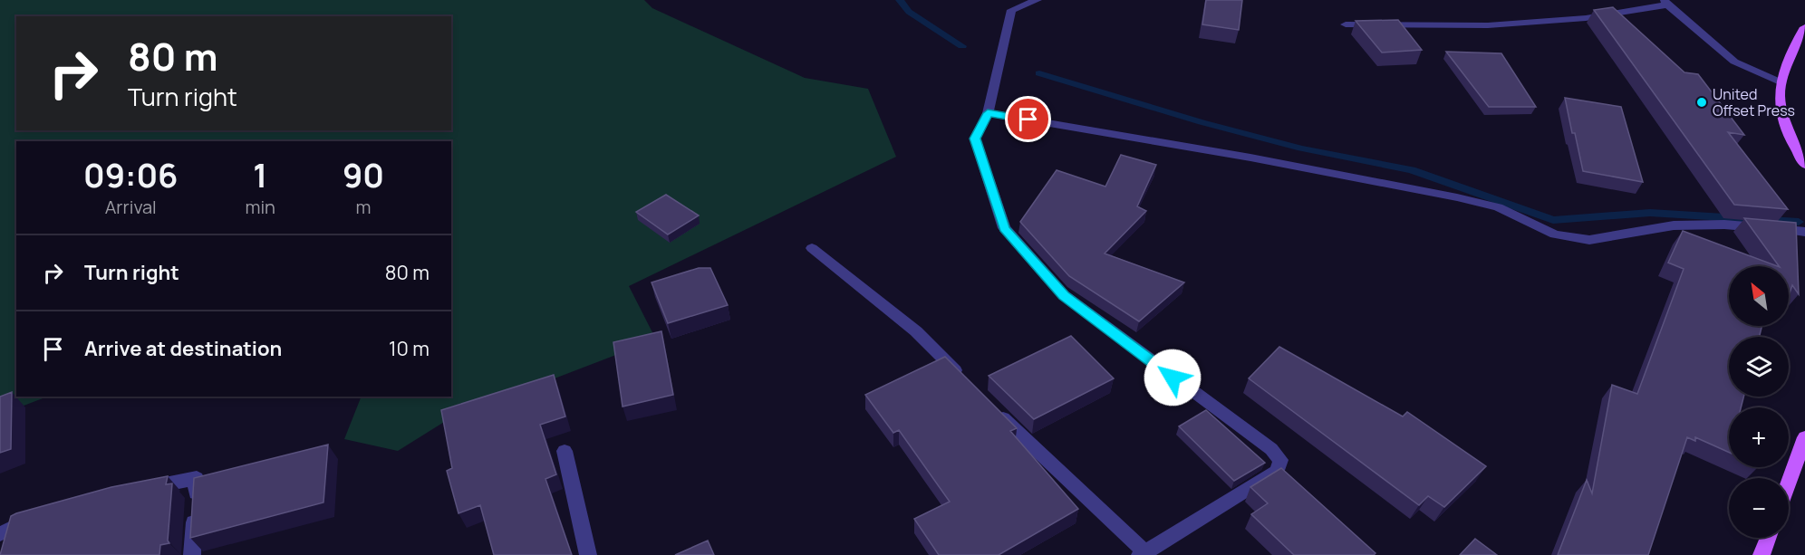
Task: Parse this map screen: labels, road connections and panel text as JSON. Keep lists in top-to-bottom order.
{
  "places": ["United Offset Press"],
  "north": "top left",
  "page": {
    "turn": ["80 m", "Turn right"],
    "eta": [
      "09:06",
      "Arrival",
      "1",
      "min",
      "90",
      "m"
    ],
    "list": [
      {
        "name": "Turn right",
        "value": "80 m"
      },
      {
        "name": "Arrive at destination",
        "value": "10 m"
      }
    ],
    "map_buttons": ["+", "−"]
  }
}
